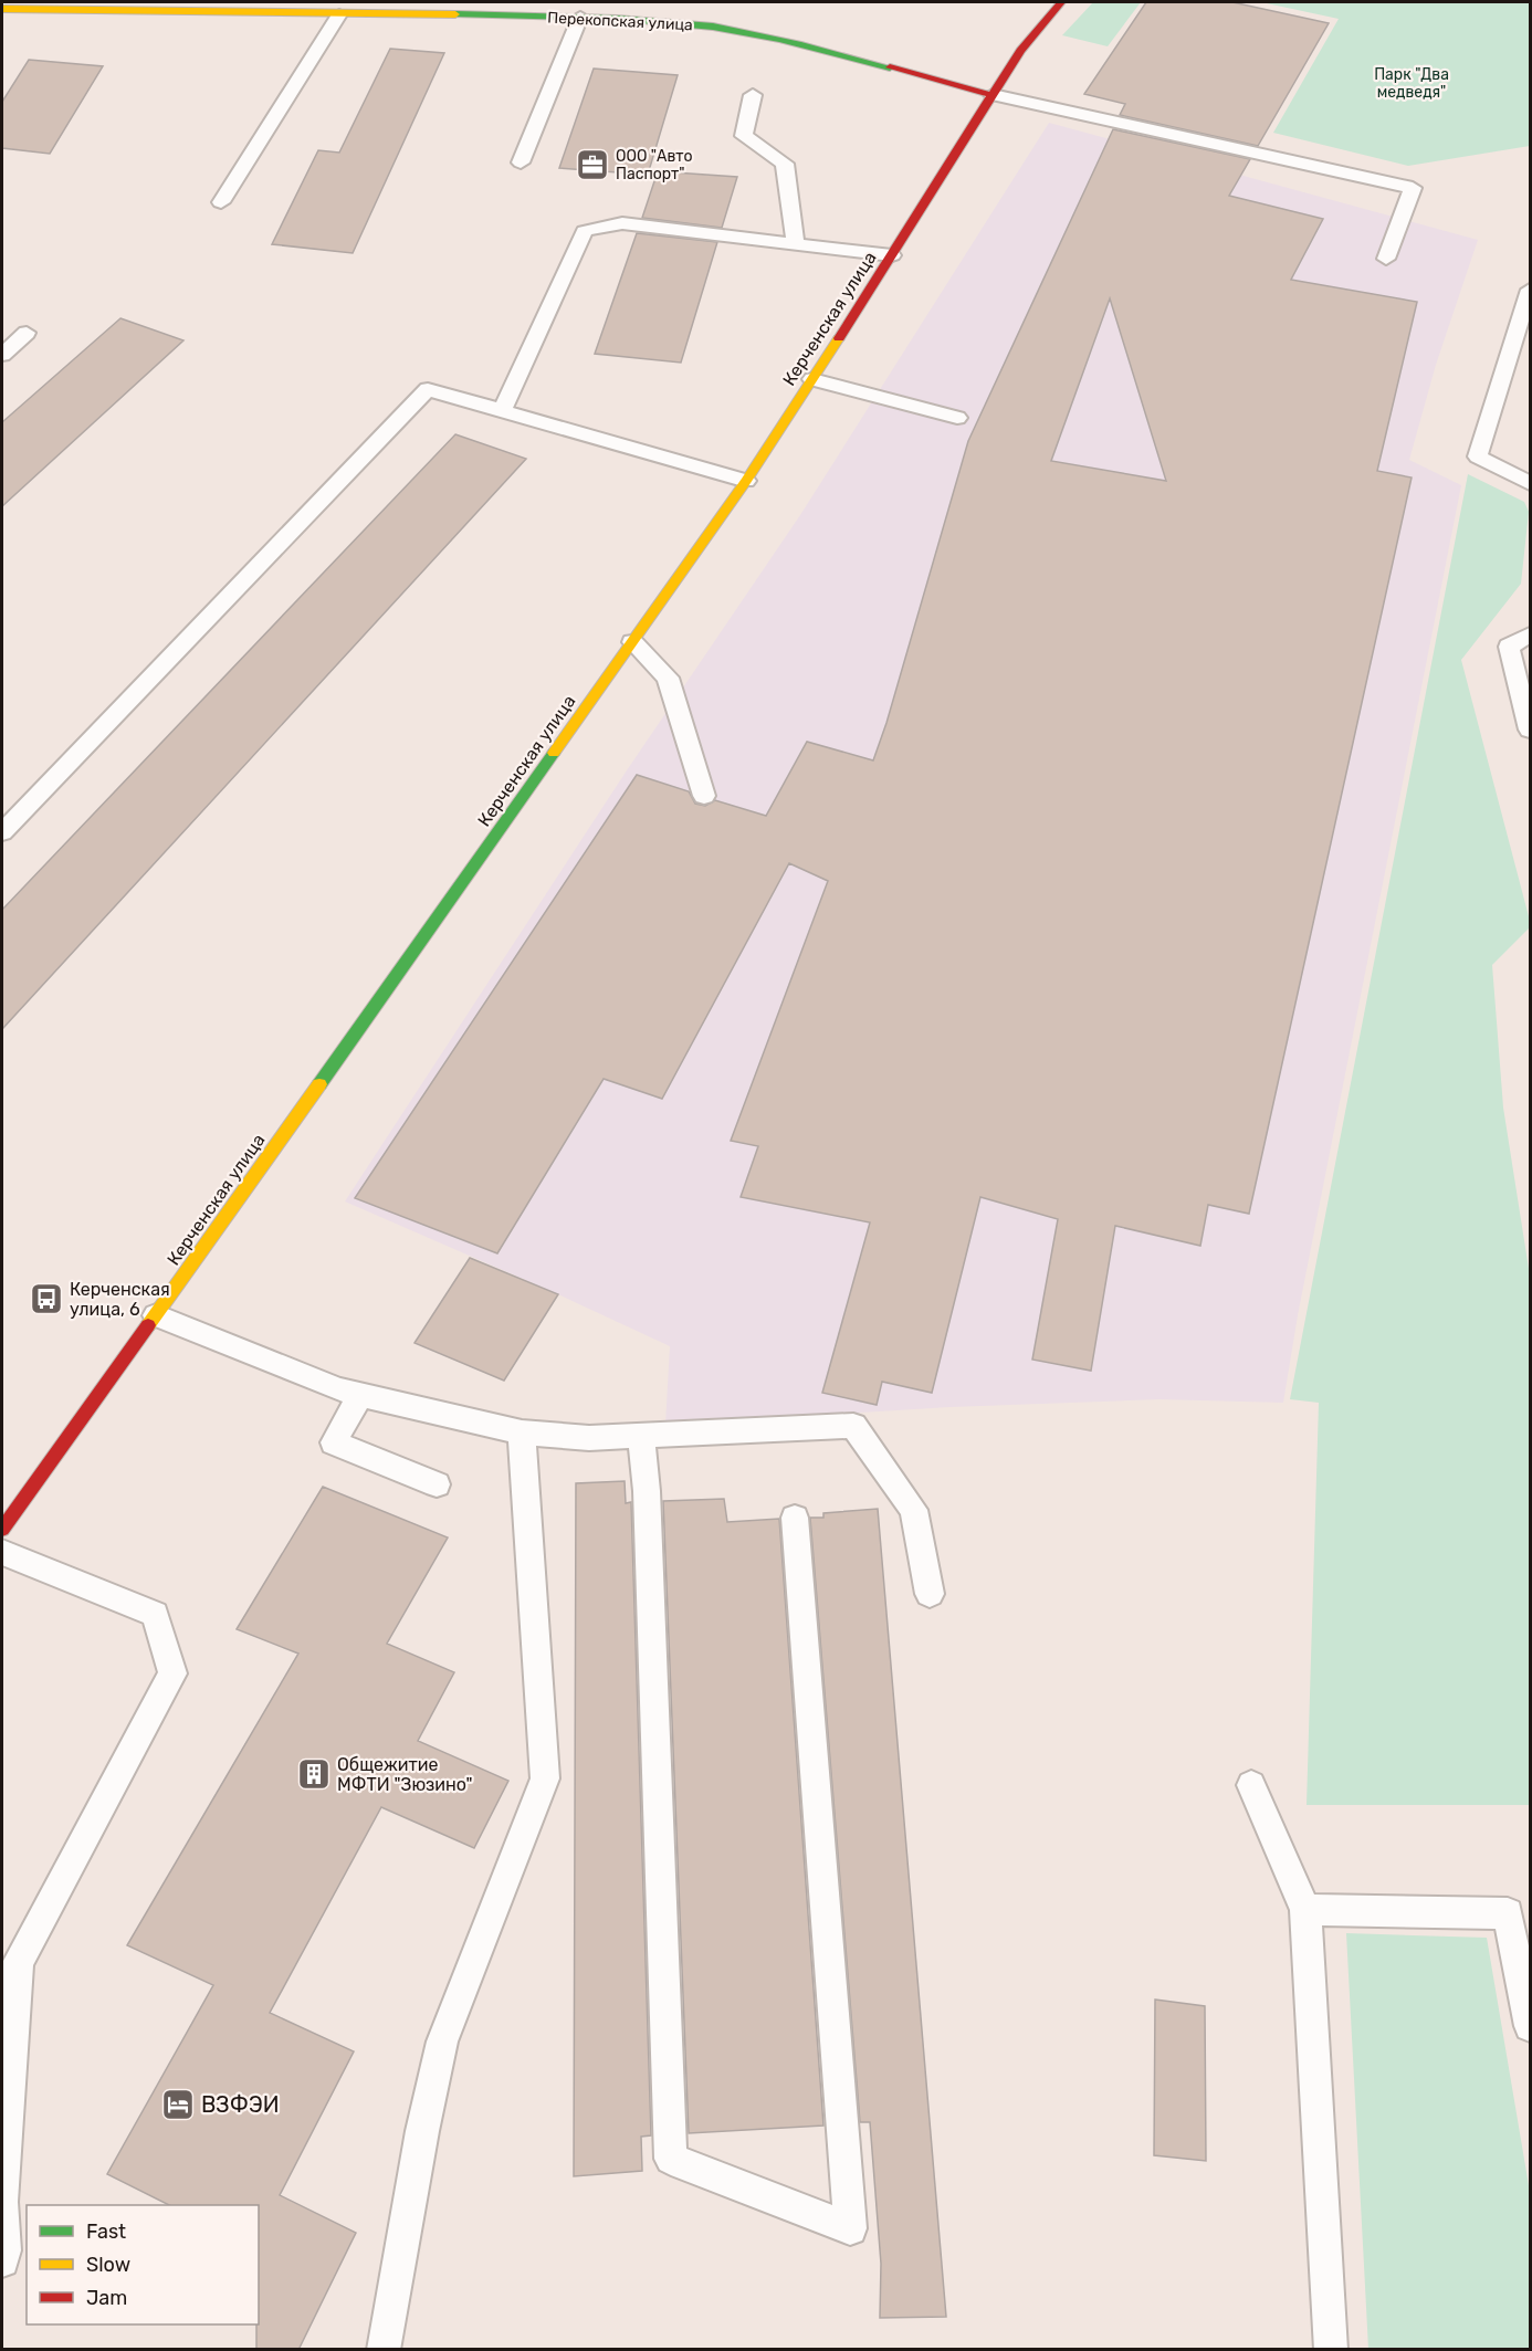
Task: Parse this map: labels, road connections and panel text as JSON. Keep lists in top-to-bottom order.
{
  "streets": {
    "street": ["Перекопская улица", "Керченская улица"]
  },
  "crossings": [
    ["Перекопская улица", "Керченская улица"]
  ],
  "parks": ["Парк \"Два медведя\""],
  "places": {
    "office": ["ООО \"Авто Паспорт\""],
    "bus stop": ["Керченская улица, 6"],
    "building": ["Общежитие МФТИ \"Зюзино\""],
    "hotel": ["ВЗФЭИ"]
  },
  "legend": ["Fast", "Slow", "Jam"]
}
